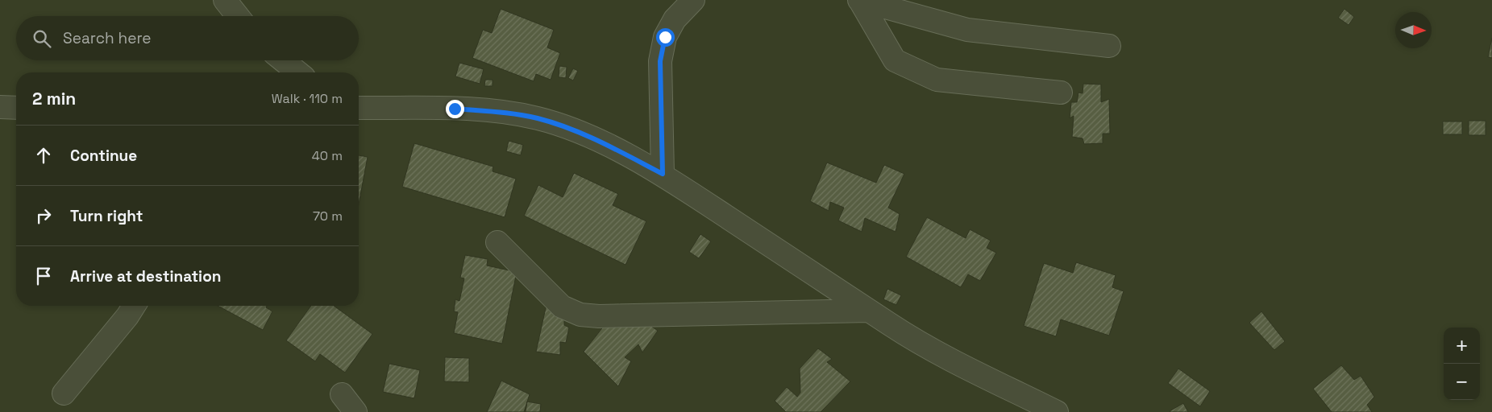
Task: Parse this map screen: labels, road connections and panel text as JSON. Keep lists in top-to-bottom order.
{
  "north": "right",
  "page": {
    "search": "Search here",
    "heading": ["2 min", "Walk · 110 m"],
    "list": [
      ["Continue", "40 m"],
      ["Turn right", "70 m"],
      "Arrive at destination"
    ],
    "map_buttons": ["+", "−"]
  }
}
